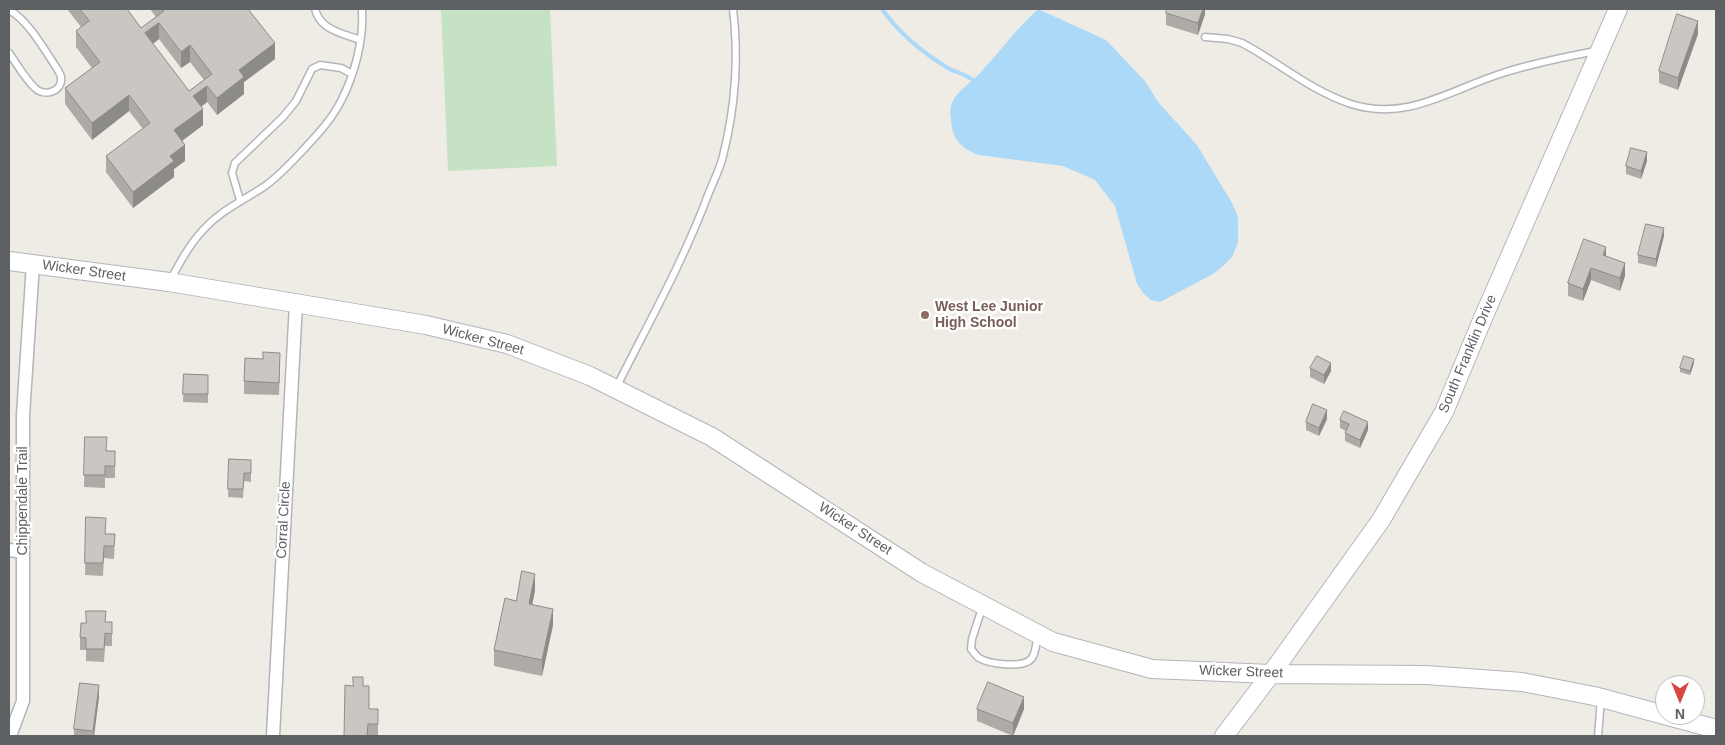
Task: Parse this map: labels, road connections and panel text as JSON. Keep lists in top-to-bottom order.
{
  "streets": {
    "main road": ["Wicker Street", "South Franklin Drive"],
    "street": ["Chippendale Trail", "Corral Circle"]
  },
  "crossings": [
    ["Wicker Street", "South Franklin Drive"],
    ["Wicker Street", "Chippendale Trail"],
    ["Wicker Street", "Corral Circle"]
  ],
  "places": ["West Lee Junior High School"],
  "north": "bottom"
}
